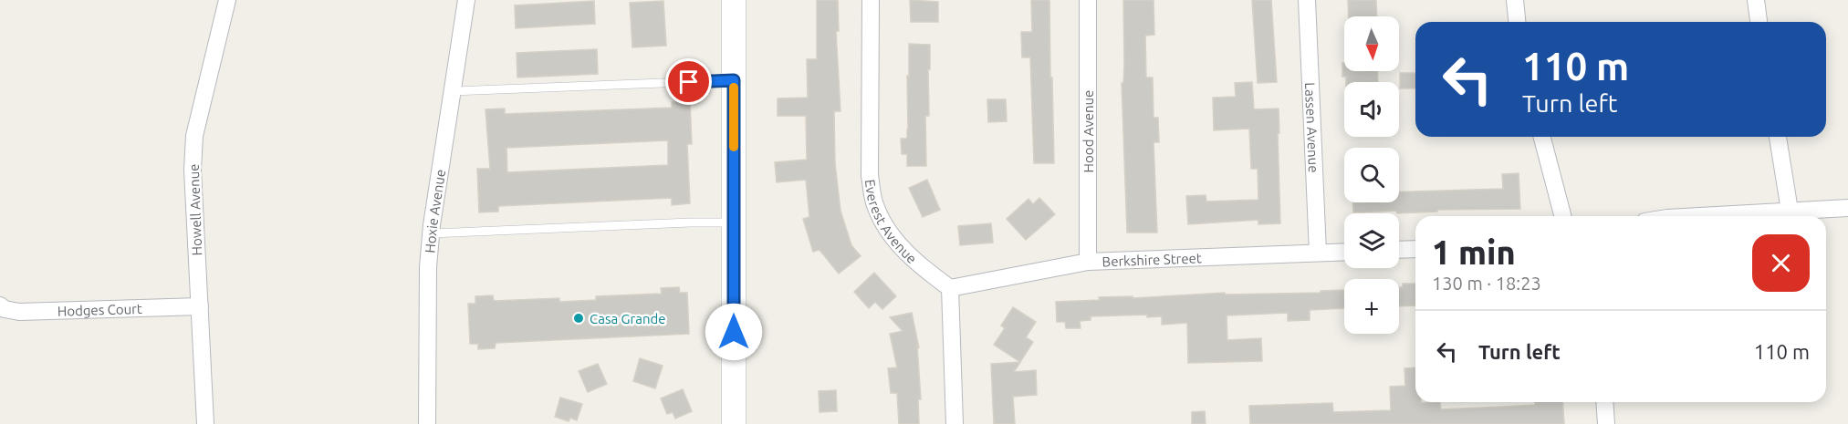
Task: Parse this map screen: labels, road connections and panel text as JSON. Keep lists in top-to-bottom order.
{
  "streets": {
    "street": [
      "Lassen Avenue",
      "Hood Avenue",
      "Howell Avenue",
      "Hoxie Avenue",
      "Everest Avenue",
      "Berkshire Street",
      "Hodges Court"
    ]
  },
  "crossings": [
    ["Lassen Avenue", "Berkshire Street"],
    ["Hood Avenue", "Berkshire Street"],
    ["Howell Avenue", "Hodges Court"],
    ["Everest Avenue", "Berkshire Street"]
  ],
  "places": ["Casa Grande"],
  "north": "bottom",
  "page": {
    "map_buttons": "+",
    "turn": ["110 m", "Turn left"],
    "heading": ["1 min", "130 m · 18:23"],
    "list": [
      {
        "name": "Turn left",
        "value": "110 m"
      }
    ]
  }
}
